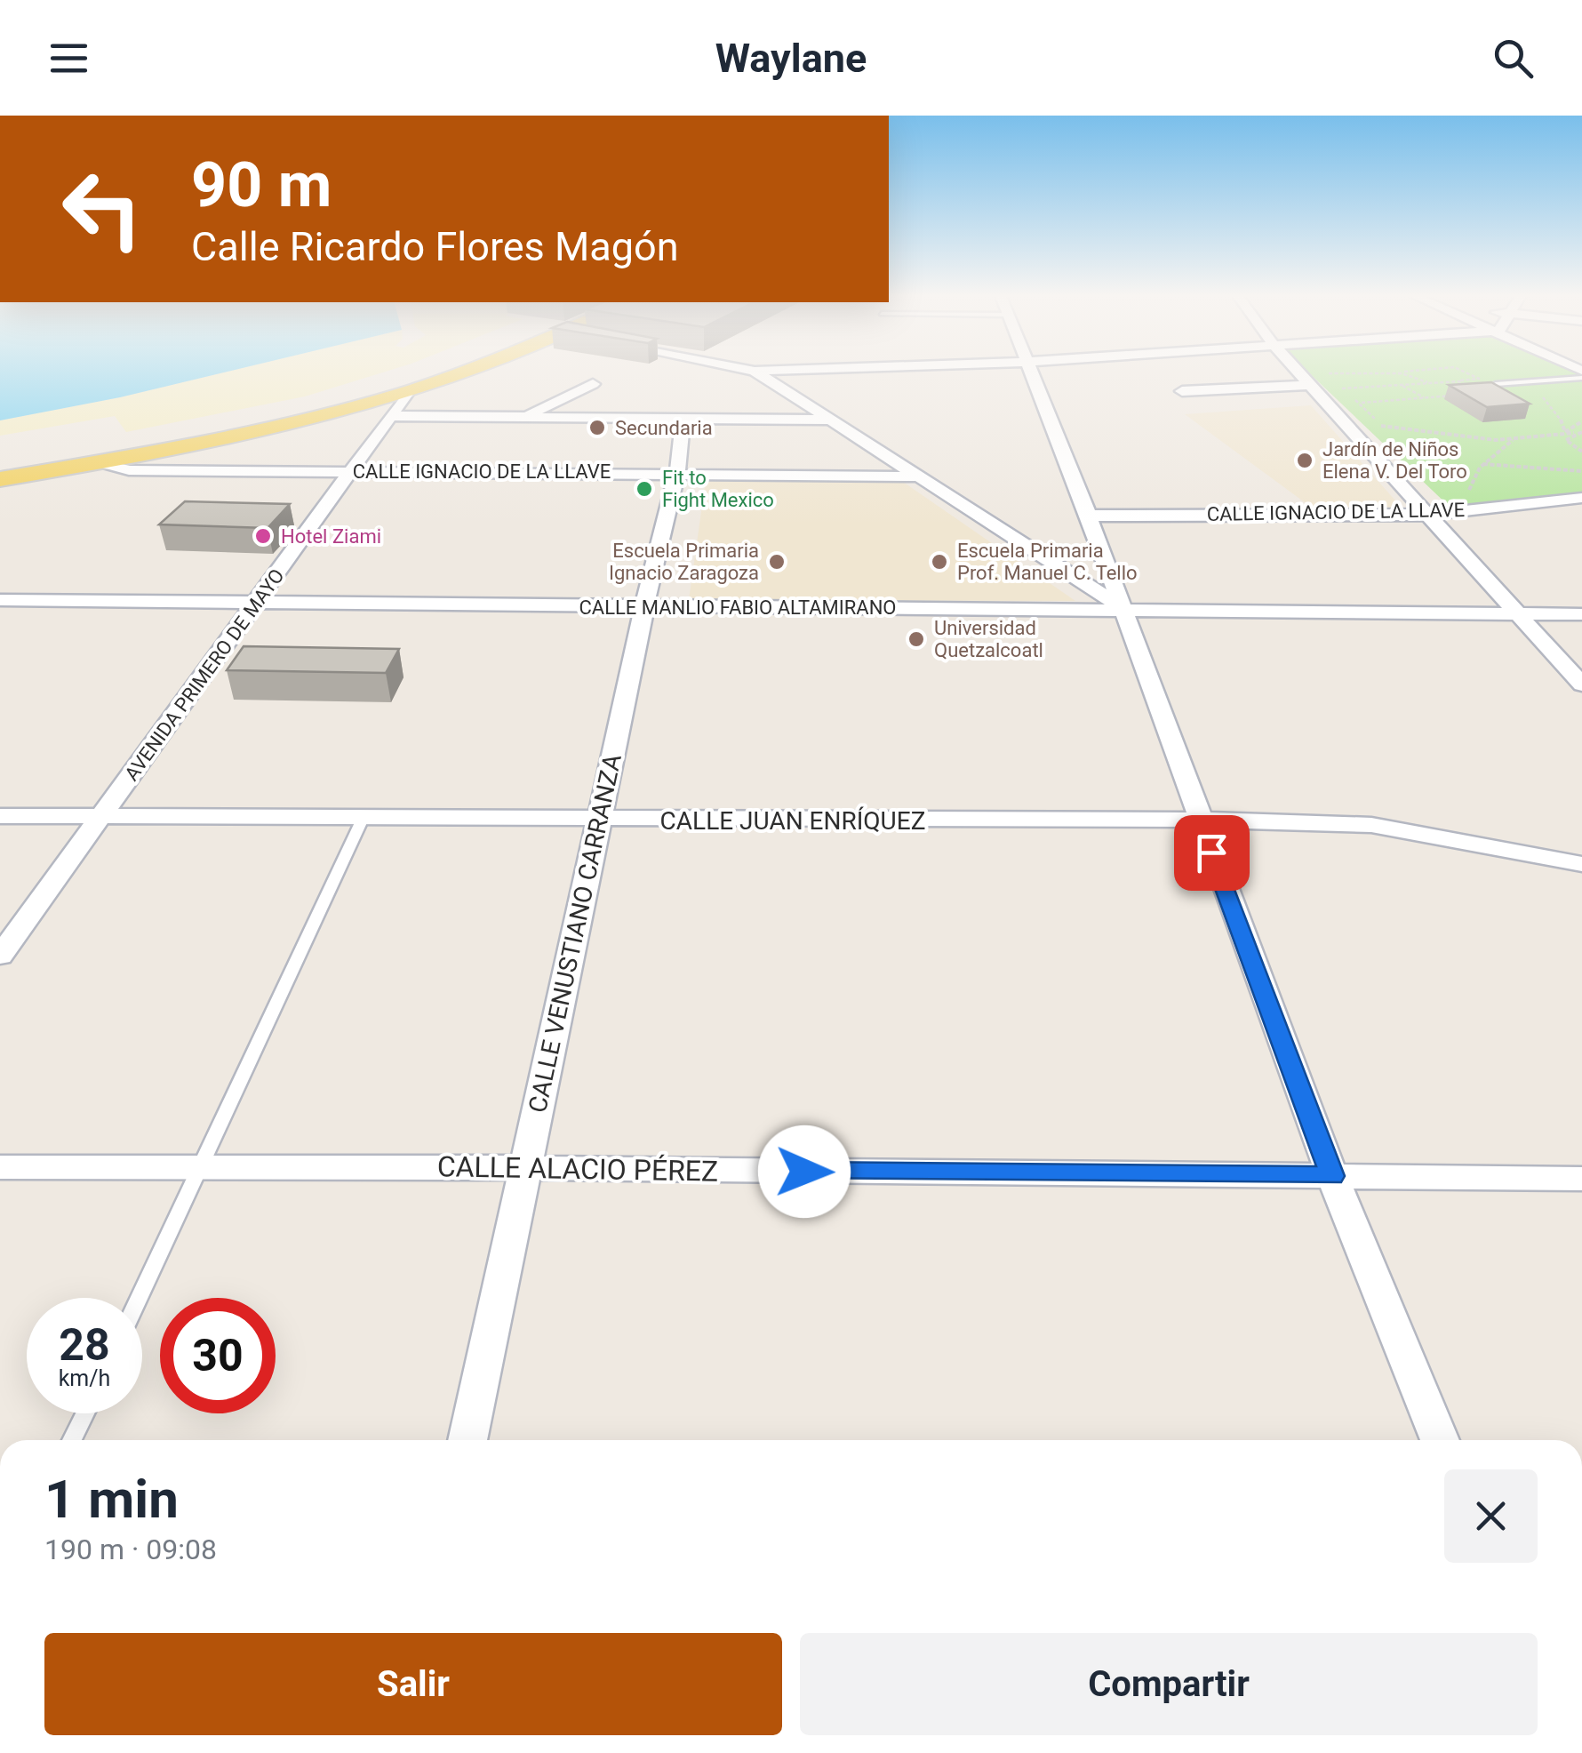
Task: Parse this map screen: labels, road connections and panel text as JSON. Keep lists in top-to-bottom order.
{
  "streets": {
    "street": [
      "CALLE IGNACIO DE LA LLAVE",
      "CALLE MANLIO FABIO ALTAMIRANO",
      "AVENIDA PRIMERO DE MAYO",
      "CALLE JUAN ENRÍQUEZ",
      "CALLE VENUSTIANO CARRANZA",
      "CALLE ALACIO PÉREZ"
    ]
  },
  "crossings": [
    ["CALLE IGNACIO DE LA LLAVE", "AVENIDA PRIMERO DE MAYO"],
    ["CALLE IGNACIO DE LA LLAVE", "CALLE VENUSTIANO CARRANZA"],
    ["CALLE MANLIO FABIO ALTAMIRANO", "AVENIDA PRIMERO DE MAYO"],
    ["CALLE MANLIO FABIO ALTAMIRANO", "CALLE VENUSTIANO CARRANZA"],
    ["AVENIDA PRIMERO DE MAYO", "CALLE JUAN ENRÍQUEZ"],
    ["CALLE JUAN ENRÍQUEZ", "CALLE VENUSTIANO CARRANZA"],
    ["CALLE VENUSTIANO CARRANZA", "CALLE ALACIO PÉREZ"]
  ],
  "places": [
    "Secundaria",
    "Jardín de Niños Elena V. Del Toro",
    "Fit to Fight Mexico",
    "Hotel Ziami",
    "Escuela Primaria Ignacio Zaragoza",
    "Escuela Primaria Prof. Manuel C. Tello",
    "Universidad Quetzalcoatl"
  ],
  "page": {
    "header": "Waylane",
    "turn": ["90 m", "Calle Ricardo Flores Magón"],
    "speed": "28 km/h",
    "limit": "30",
    "heading": ["1 min", "190 m · 09:08"],
    "buttons": ["Salir", "Compartir"]
  }
}
